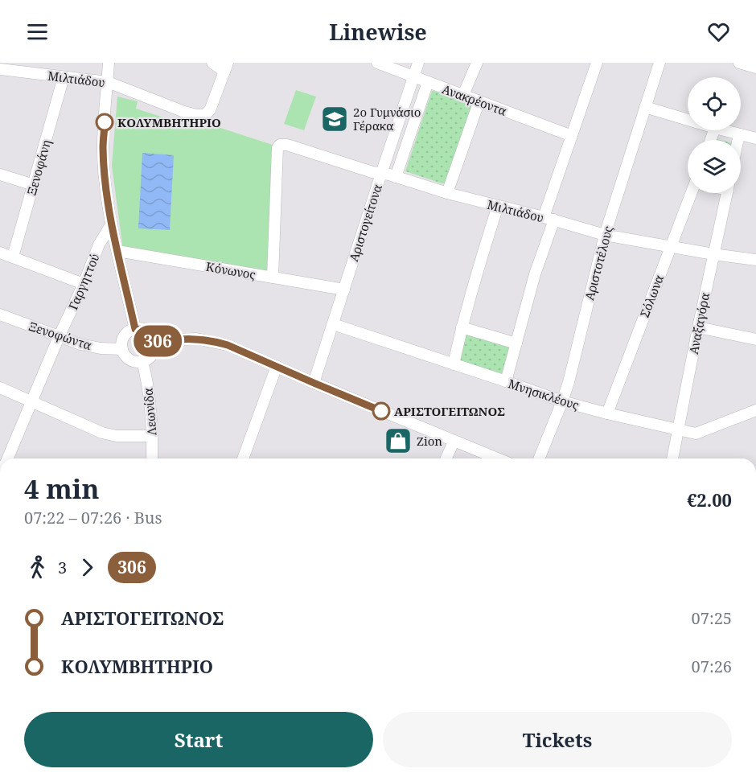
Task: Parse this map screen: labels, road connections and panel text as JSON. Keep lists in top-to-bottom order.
{
  "streets": {
    "street": [
      "Μιλτιάδου",
      "Ανακρέοντα",
      "Ξενοφάνη",
      "Αριστογείτονα",
      "Αριστοτέλους",
      "Κόνωνος",
      "Γαργηττού",
      "Σόλωνα",
      "Αναξαγόρα",
      "Ξενοφώντα",
      "Μνησικλέους",
      "Λεωνίδα"
    ]
  },
  "crossings": [
    ["Μιλτιάδου", "Ξενοφάνη"],
    ["Μιλτιάδου", "Αριστογείτονα"],
    ["Μιλτιάδου", "Αριστοτέλους"],
    ["Μιλτιάδου", "Κόνωνος"],
    ["Μιλτιάδου", "Σόλωνα"],
    ["Μιλτιάδου", "Αναξαγόρα"],
    ["Ανακρέοντα", "Αριστογείτονα"],
    ["Αριστογείτονα", "Κόνωνος"],
    ["Αριστογείτονα", "Μνησικλέους"],
    ["Αριστοτέλους", "Μνησικλέους"],
    ["Γαργηττού", "Ξενοφώντα"],
    ["Σόλωνα", "Μνησικλέους"],
    ["Αναξαγόρα", "Μνησικλέους"],
    ["Ξενοφώντα", "Λεωνίδα"]
  ],
  "places": {
    "school or university": ["2ο Γυμνάσιο Γέρακα"],
    "other": ["ΚΟΛΥΜΒΗΤΗΡΙΟ", "ΑΡΙΣΤΟΓΕΙΤΩΝΟΣ"],
    "shop": ["Zion"]
  },
  "lines": ["bus line 306"],
  "page": {
    "header": "Linewise",
    "on_map": "306",
    "heading": ["4 min", "07:22 – 07:26 · Bus", "€2.00"],
    "legs": ["3", "306"],
    "list": [
      {
        "name": "ΑΡΙΣΤΟΓΕΙΤΩΝΟΣ",
        "value": "07:25"
      },
      {
        "name": "ΚΟΛΥΜΒΗΤΗΡΙΟ",
        "value": "07:26"
      }
    ],
    "buttons": ["Start", "Tickets"]
  }
}
